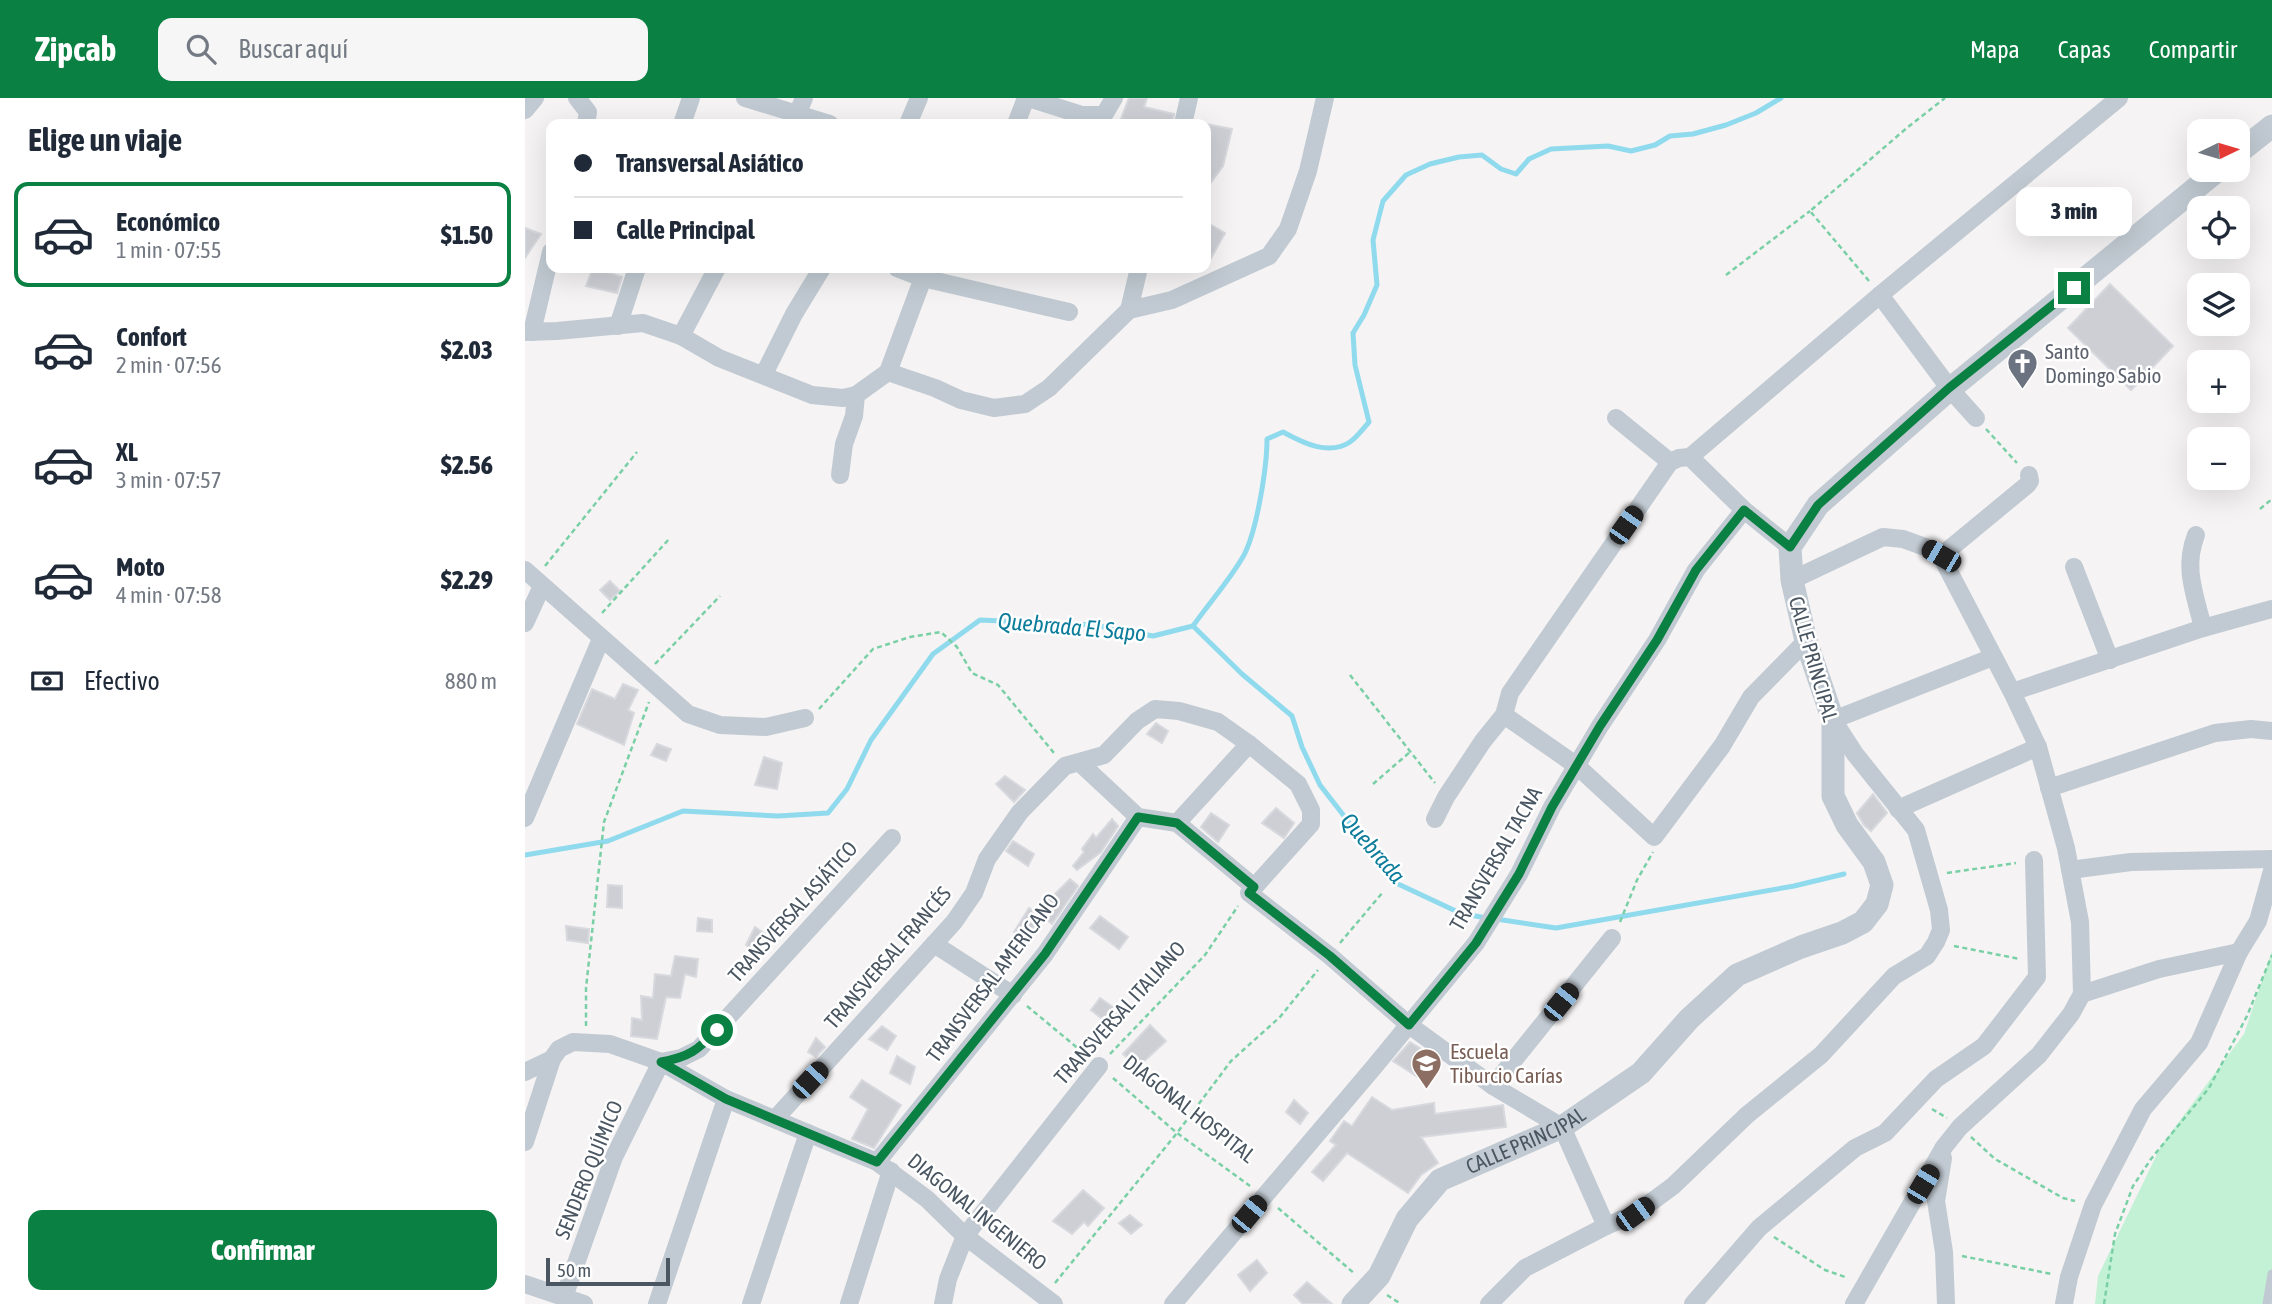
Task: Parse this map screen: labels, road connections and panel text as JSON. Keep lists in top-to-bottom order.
{
  "streets": {
    "street": [
      "CALLE PRINCIPAL",
      "TRANSVERSAL TACNA",
      "TRANSVERSAL ASIÁTICO",
      "TRANSVERSAL FRANCÉS",
      "TRANSVERSAL AMERICANO",
      "TRANSVERSAL ITALIANO",
      "SENDERO QUÍMICO",
      "DIAGONAL INGENIERO"
    ],
    "path": ["DIAGONAL HOSPITAL"]
  },
  "crossings": [
    ["TRANSVERSAL TACNA", "DIAGONAL HOSPITAL"],
    ["TRANSVERSAL ASIÁTICO", "SENDERO QUÍMICO"],
    ["TRANSVERSAL ASIÁTICO", "DIAGONAL INGENIERO"],
    ["TRANSVERSAL FRANCÉS", "DIAGONAL INGENIERO"],
    ["TRANSVERSAL AMERICANO", "DIAGONAL HOSPITAL"],
    ["TRANSVERSAL AMERICANO", "DIAGONAL INGENIERO"],
    ["TRANSVERSAL ITALIANO", "DIAGONAL HOSPITAL"],
    ["TRANSVERSAL ITALIANO", "DIAGONAL INGENIERO"],
    ["SENDERO QUÍMICO", "DIAGONAL INGENIERO"]
  ],
  "water": ["Quebrada El Sapo", "Quebrada"],
  "places": {
    "church": ["Santo Domingo Sabio"],
    "school or university": ["Escuela Tiburcio Carías"]
  },
  "scale_bar": "50 m",
  "north": "right",
  "page": {
    "header": "Zipcab",
    "search": "Buscar aquí",
    "nav": ["Mapa", "Capas", "Compartir"],
    "heading": "Elige un viaje",
    "map_buttons": ["+", "−"],
    "banner": ["Transversal Asiático", "Calle Principal"],
    "list": [
      {
        "name": "Económico",
        "note": "1 min · 07:55",
        "value": "$1.50"
      },
      {
        "name": "Confort",
        "note": "2 min · 07:56",
        "value": "$2.03"
      },
      {
        "name": "XL",
        "note": "3 min · 07:57",
        "value": "$2.56"
      },
      {
        "name": "Moto",
        "note": "4 min · 07:58",
        "value": "$2.29"
      }
    ],
    "bubble": "3 min",
    "pay": ["Efectivo", "880 m"],
    "buttons": "Confirmar",
    "scale": "50 m"
  }
}
